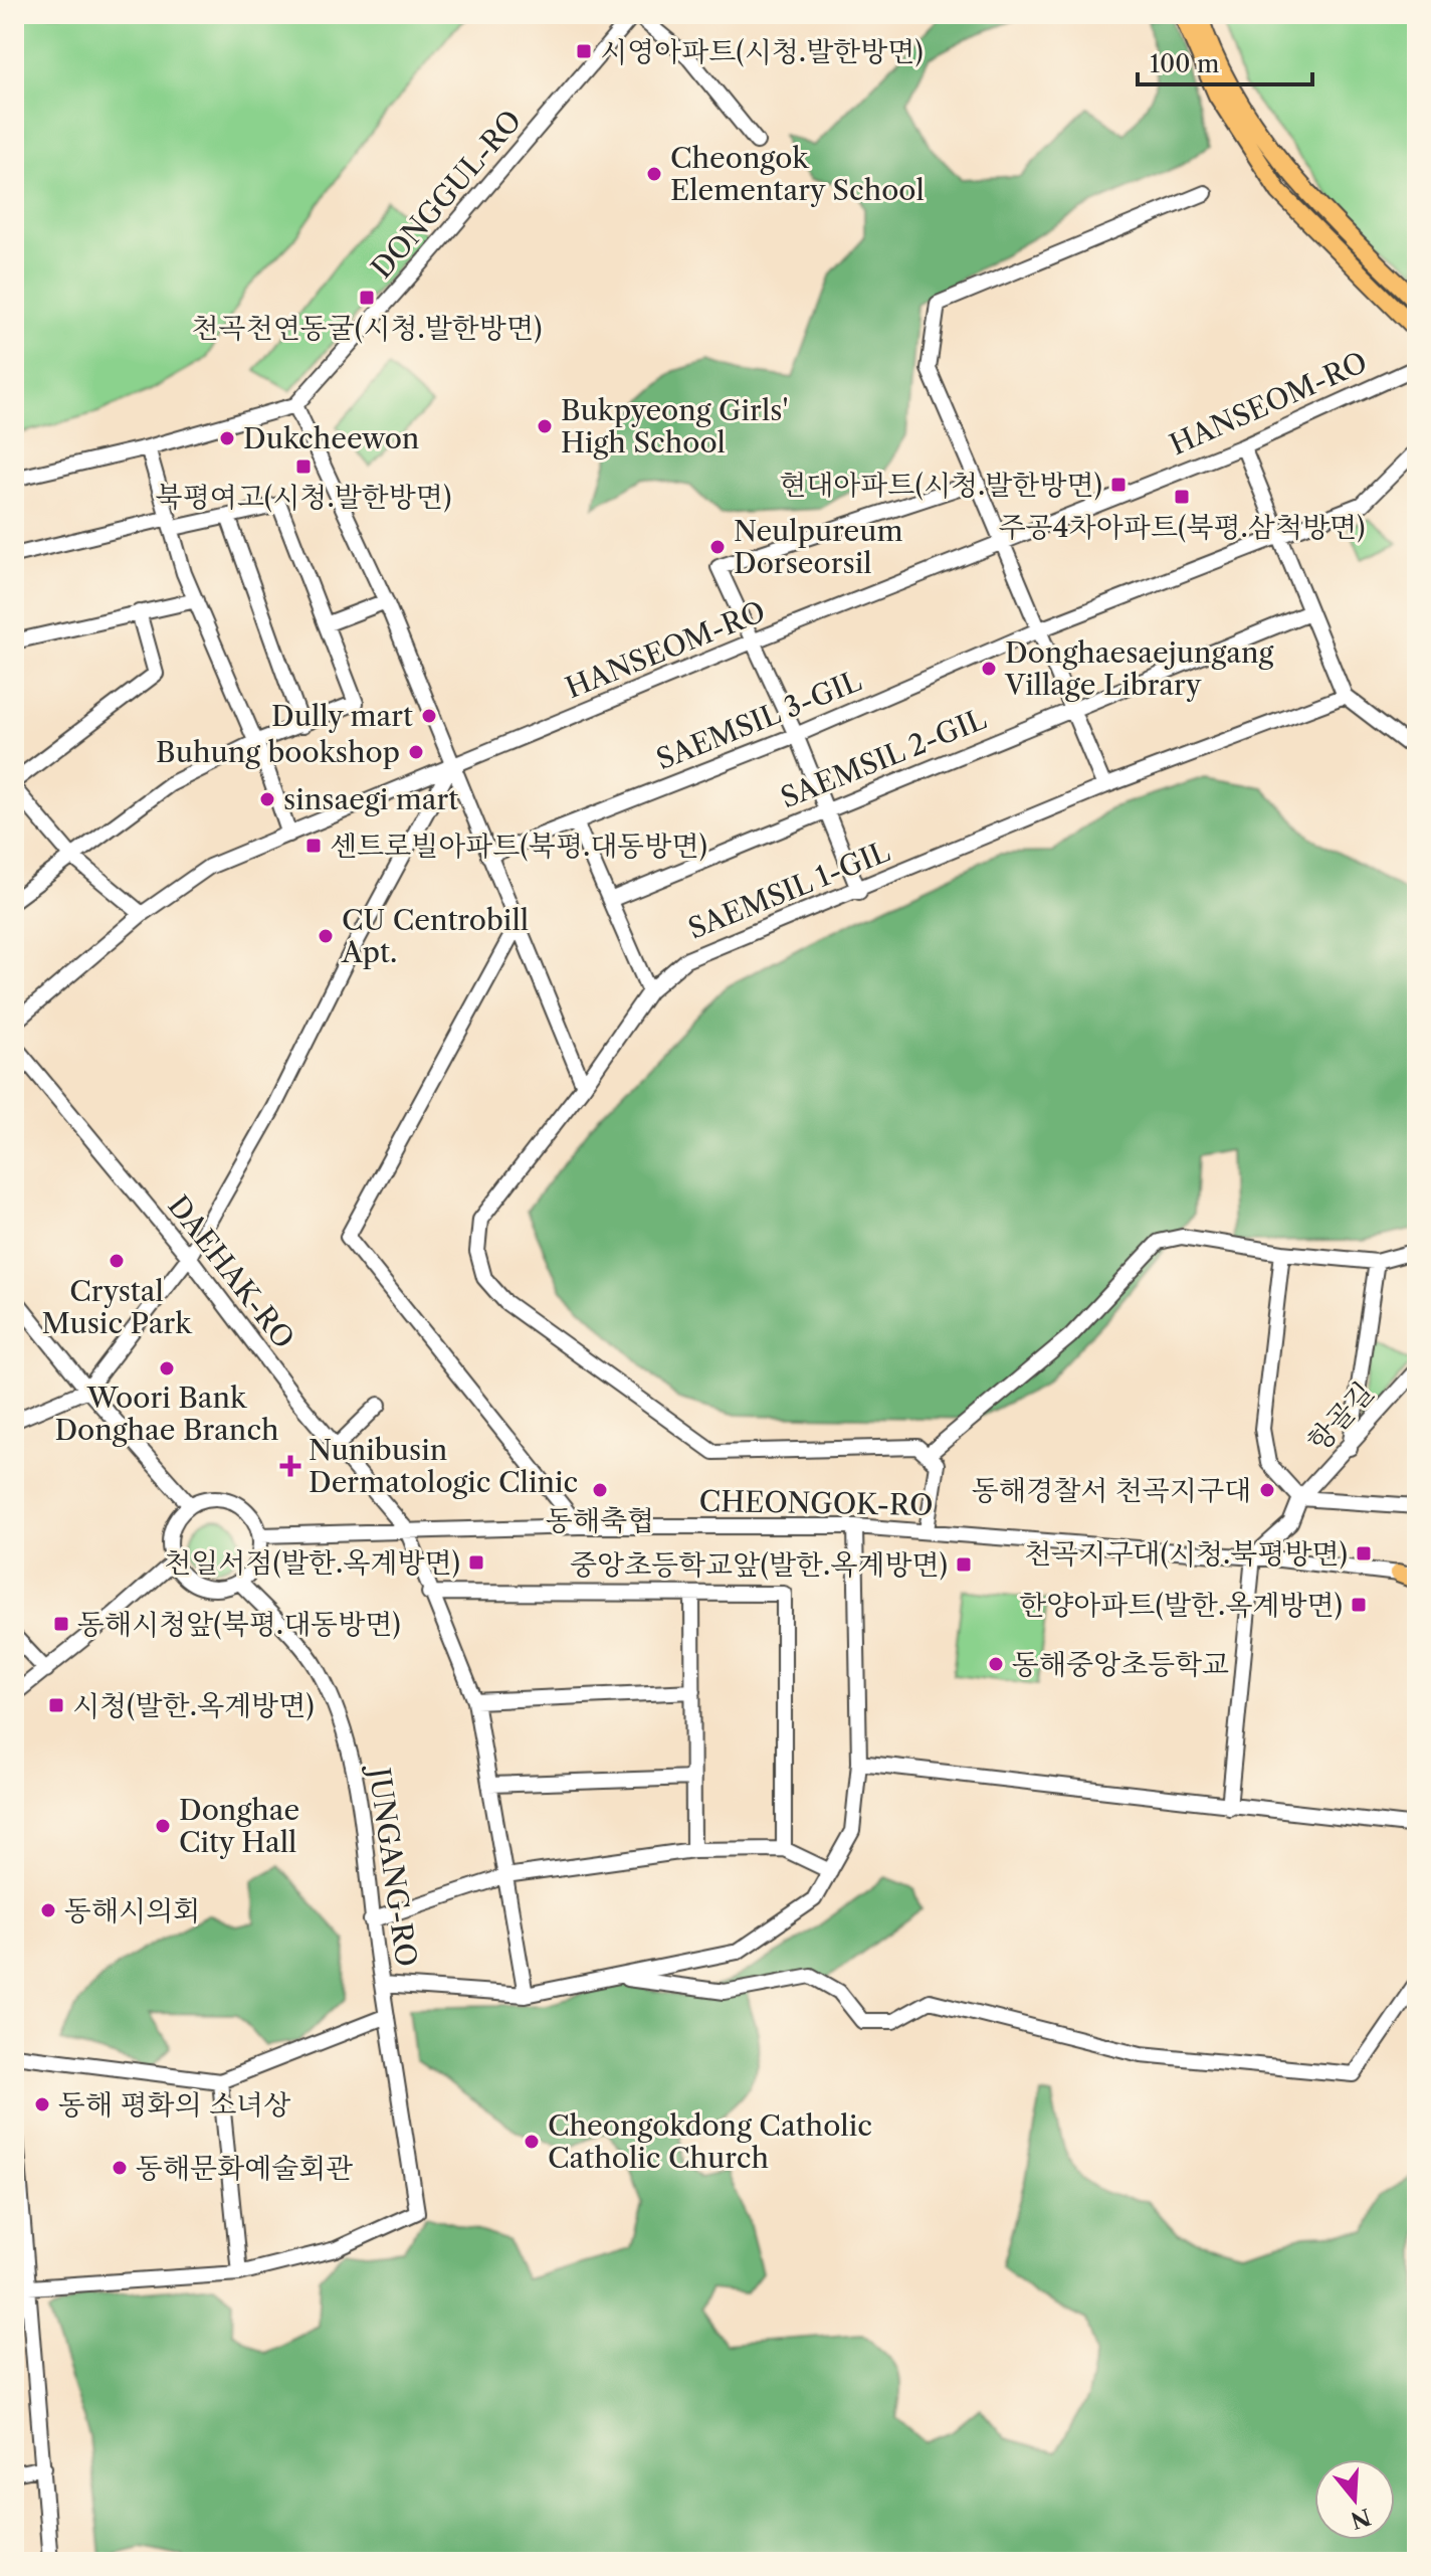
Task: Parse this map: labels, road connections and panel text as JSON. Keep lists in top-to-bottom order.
{
  "streets": {
    "street": [
      "DONGGUL-RO",
      "HANSEOM-RO",
      "SAEMSIL 3-GIL",
      "SAEMSIL 2-GIL",
      "SAEMSIL 1-GIL",
      "DAEHAK-RO",
      "항골길",
      "CHEONGOK-RO",
      "JUNGANG-RO"
    ]
  },
  "crossings": [
    ["DAEHAK-RO", "CHEONGOK-RO"],
    ["DAEHAK-RO", "JUNGANG-RO"],
    ["항골길", "CHEONGOK-RO"],
    ["CHEONGOK-RO", "JUNGANG-RO"]
  ],
  "places": {
    "transit": [
      "시영아파트(시청.발한방면)",
      "천곡천연동굴(시청.발한방면)",
      "북평여고(시청.발한방면)",
      "현대아파트(시청.발한방면)",
      "주공4차아파트(북평.삼척방면)",
      "센트로빌아파트(북평.대동방면)",
      "천곡지구대(시청.북평방면)",
      "천일서점(발한.옥계방면)",
      "중앙초등학교앞(발한.옥계방면)",
      "한양아파트(발한.옥계방면)",
      "동해시청앞(북평.대동방면)",
      "시청(발한.옥계방면)"
    ],
    "other": [
      "Cheongok Elementary School",
      "Bukpyeong Girls' High School",
      "Dukcheewon",
      "Neulpureum Dorseorsil",
      "Donghaesaejungang Village Library",
      "Dully mart",
      "Buhung bookshop",
      "sinsaegi mart",
      "CU Centrobill Apt.",
      "Crystal Music Park",
      "Woori Bank Donghae Branch",
      "동해축협",
      "동해경찰서 천곡지구대",
      "동해중앙초등학교",
      "Donghae City Hall",
      "동해시의회",
      "동해 평화의 소녀상",
      "Cheongokdong Catholic Catholic Church",
      "동해문화예술회관"
    ],
    "health": ["Nunibusin Dermatologic Clinic"]
  },
  "scale_bar": "100 m",
  "north": "bottom"
}
